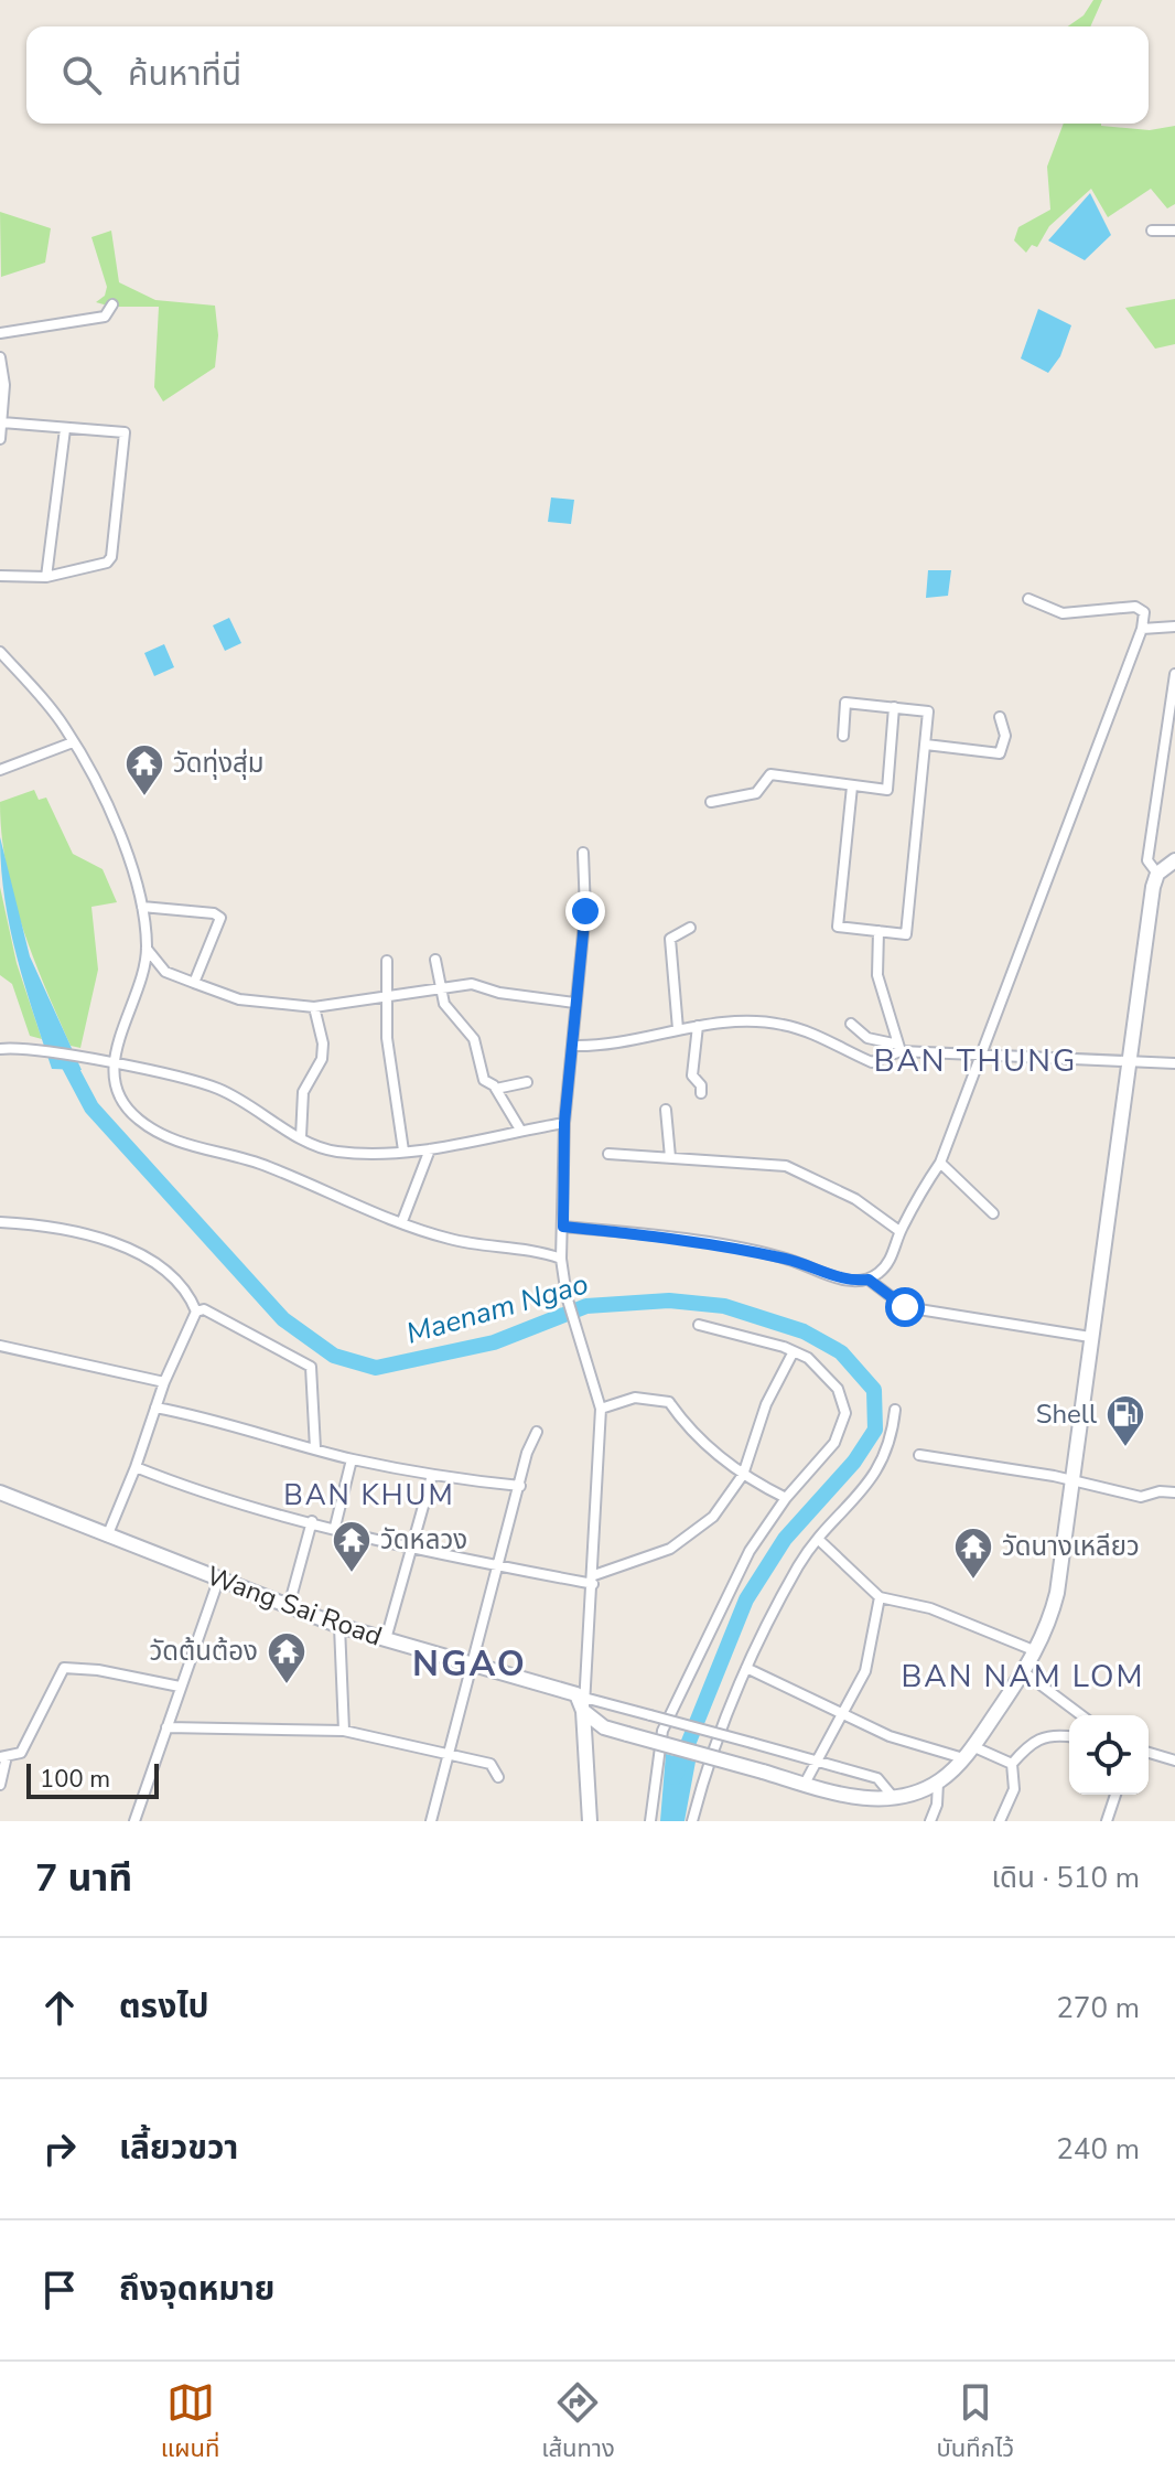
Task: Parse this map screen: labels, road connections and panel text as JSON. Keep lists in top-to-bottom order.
{
  "streets": {
    "main road": ["Wang Sai Road"]
  },
  "districts": [
    "BAN THUNG",
    "BAN KHUM",
    "NGAO",
    "BAN NAM LOM"
  ],
  "water": ["Maenam Ngao"],
  "places": {
    "temple": [
      "วัดทุ่งสุ่ม",
      "วัดหลวง",
      "วัดนางเหลียว",
      "วัดต้นต้อง"
    ],
    "fuel station": ["Shell"]
  },
  "scale_bar": "100 m",
  "page": {
    "search": "ค้นหาที่นี่",
    "scale": "100 m",
    "heading": ["7 นาที", "เดิน · 510 m"],
    "list": [
      ["ตรงไป", "270 m"],
      ["เลี้ยวขวา", "240 m"],
      "ถึงจุดหมาย"
    ],
    "nav": ["แผนที่", "เส้นทาง", "บันทึกไว้"]
  }
}
